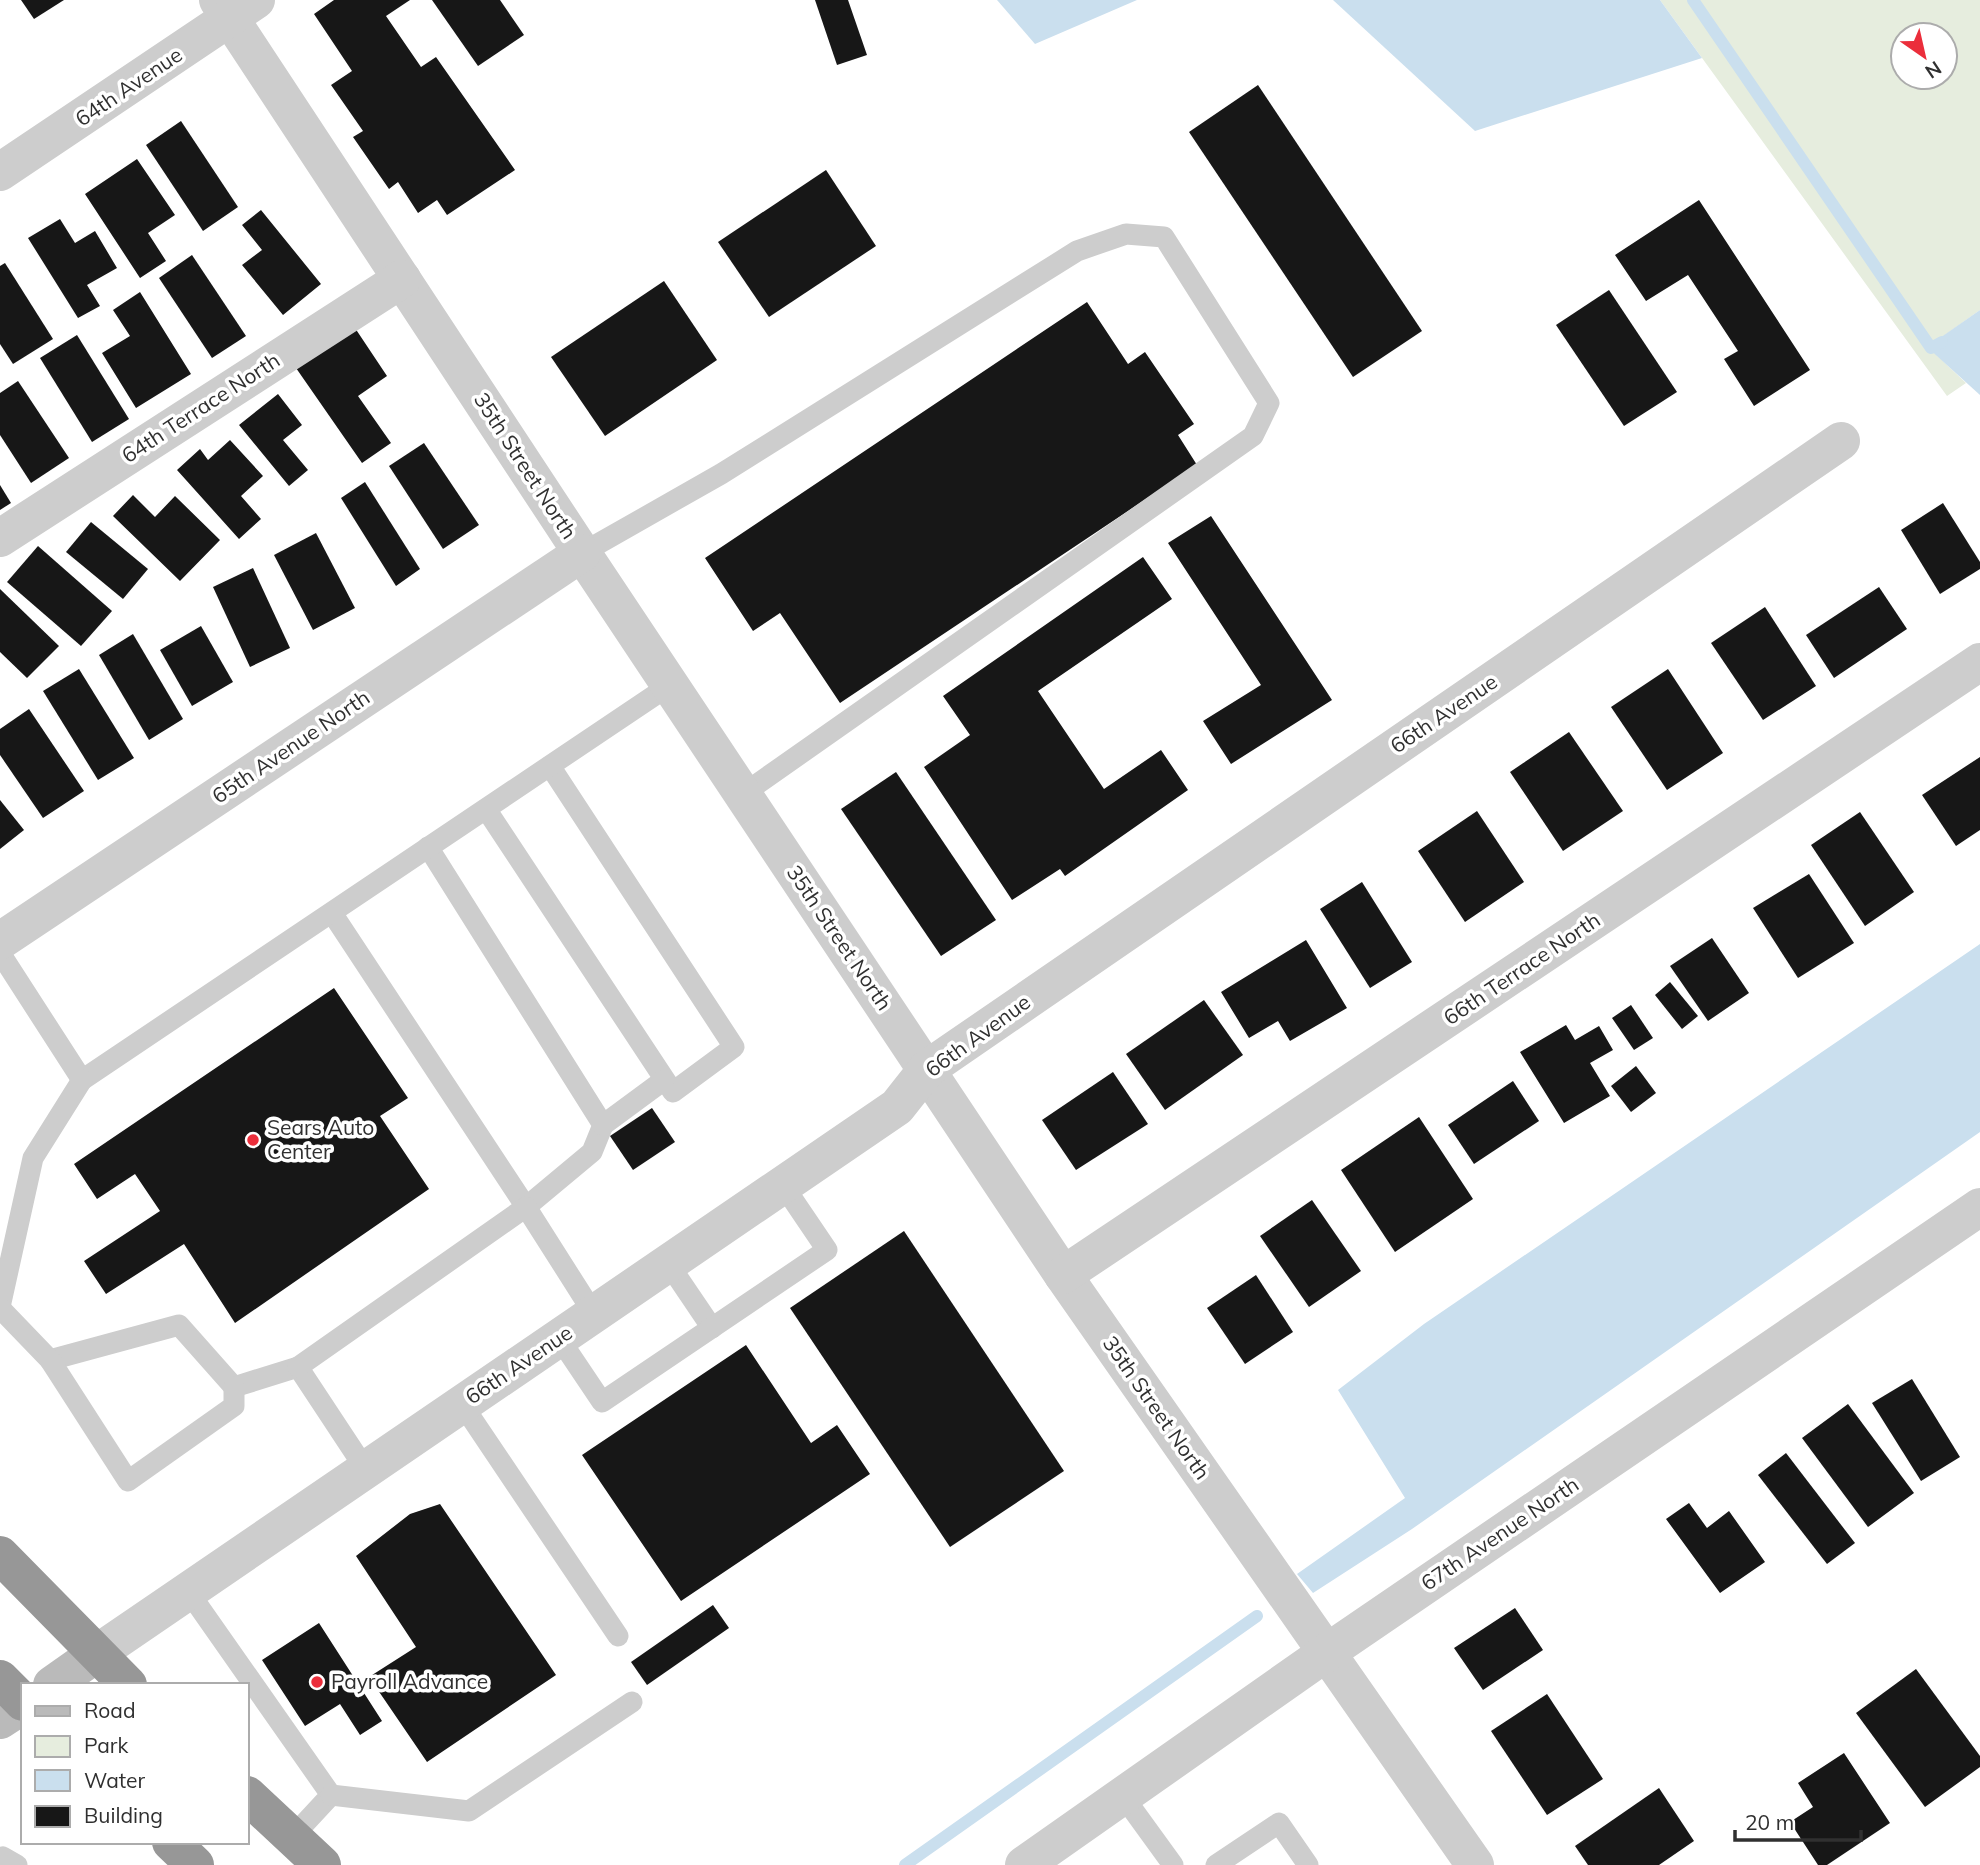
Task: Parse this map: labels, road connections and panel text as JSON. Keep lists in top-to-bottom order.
{
  "streets": {
    "street": [
      "64th Avenue",
      "64th Terrace North",
      "35th Street North",
      "66th Avenue",
      "65th Avenue North",
      "66th Terrace North",
      "67th Avenue North"
    ]
  },
  "crossings": [
    ["64th Avenue", "35th Street North"],
    ["64th Terrace North", "35th Street North"],
    ["35th Street North", "66th Avenue"],
    ["35th Street North", "65th Avenue North"],
    ["35th Street North", "66th Terrace North"],
    ["35th Street North", "67th Avenue North"]
  ],
  "places": ["Sears Auto Center", "Payroll Advance"],
  "legend": [
    "Road",
    "Park",
    "Water",
    "Building"
  ],
  "scale_bar": "20 m",
  "north": "bottom right"
}
